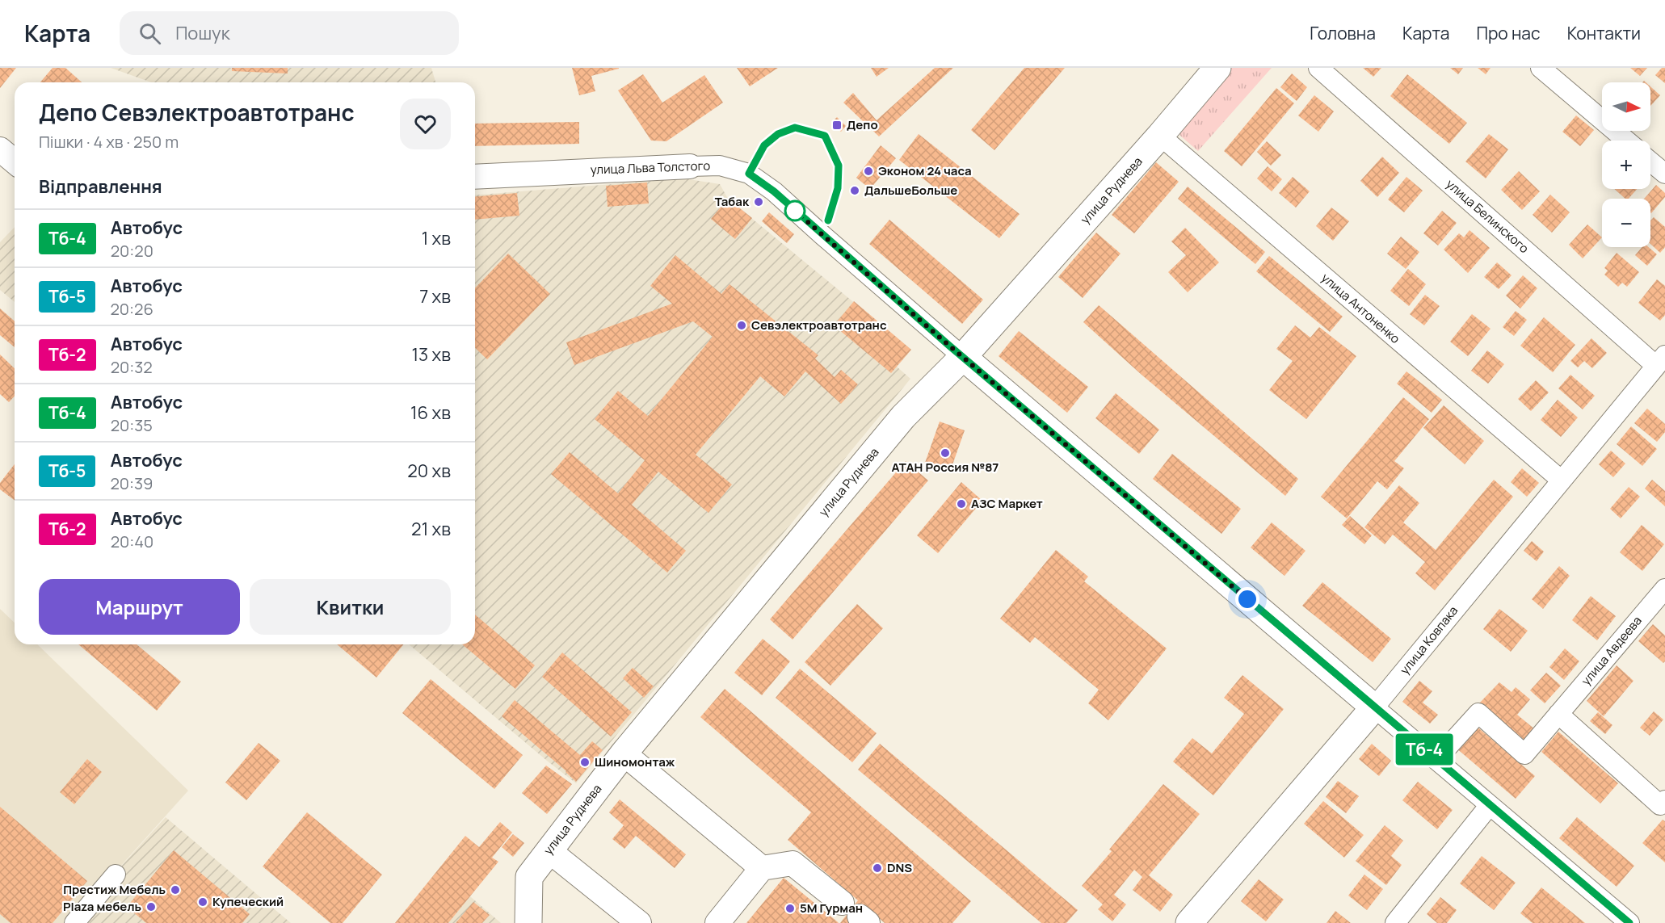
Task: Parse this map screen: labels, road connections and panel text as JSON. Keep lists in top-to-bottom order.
{
  "streets": {
    "main road": ["улица Льва Толстого", "улица Руднева", "улица Ковпака"],
    "street": ["улица Белинского", "улица Антоненко", "улица Авдеева"]
  },
  "crossings": [
    ["улица Льва Толстого", "улица Руднева"],
    ["улица Льва Толстого", "улица Ковпака"],
    ["улица Руднева", "улица Антоненко"],
    ["улица Белинского", "улица Ковпака"],
    ["улица Антоненко", "улица Ковпака"]
  ],
  "places": {
    "transit": ["Депо"],
    "other": [
      "Эконом 24 часа",
      "ДальшеБольше",
      "Табак",
      "Севэлектроавтотранс",
      "АТАН Россия №87",
      "АЗС Маркет",
      "Шиномонтаж",
      "DNS",
      "Престиж Мебель",
      "Купеческий",
      "Plaza мебель",
      "5М Гурман"
    ]
  },
  "lines": ["bus line Тб-4"],
  "north": "right",
  "page": {
    "header": "Карта",
    "search": "Пошук",
    "nav": [
      "Головна",
      "Карта",
      "Про нас",
      "Контакти"
    ],
    "on_map": "Тб-4",
    "map_buttons": ["+", "−"],
    "heading": [
      ["Депо Севэлектроавтотранс", "Пішки · 4 хв · 250 m"],
      "Відправлення"
    ],
    "list": [
      {
        "mark": "Тб-4",
        "name": "Автобус",
        "note": "20:20",
        "value": "1 хв"
      },
      {
        "mark": "Тб-5",
        "name": "Автобус",
        "note": "20:26",
        "value": "7 хв"
      },
      {
        "mark": "Тб-2",
        "name": "Автобус",
        "note": "20:32",
        "value": "13 хв"
      },
      {
        "mark": "Тб-4",
        "name": "Автобус",
        "note": "20:35",
        "value": "16 хв"
      },
      {
        "mark": "Тб-5",
        "name": "Автобус",
        "note": "20:39",
        "value": "20 хв"
      },
      {
        "mark": "Тб-2",
        "name": "Автобус",
        "note": "20:40",
        "value": "21 хв"
      }
    ],
    "buttons": ["Маршрут", "Квитки"]
  }
}
